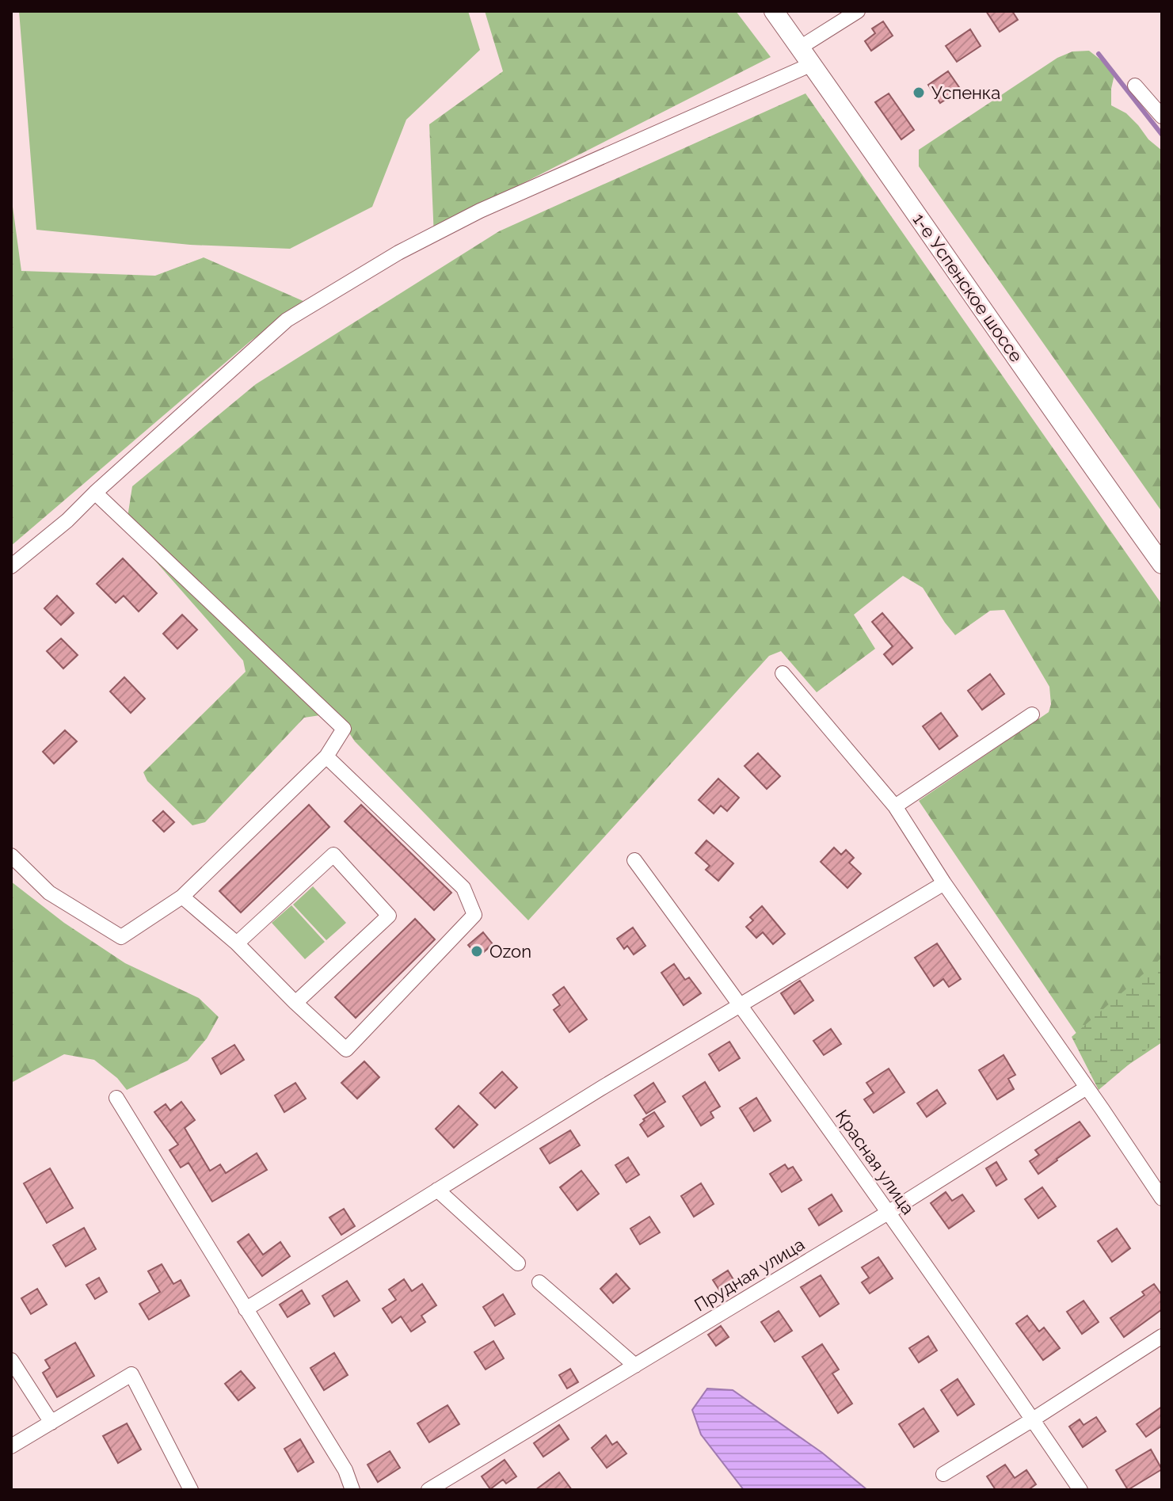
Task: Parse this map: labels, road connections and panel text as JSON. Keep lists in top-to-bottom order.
{
  "streets": {
    "main road": ["1-е Успенское шоссе"],
    "street": ["Красная улица", "Прудная улица"]
  },
  "crossings": [
    ["Красная улица", "Прудная улица"]
  ],
  "places": ["Успенка", "Ozon"]
}
